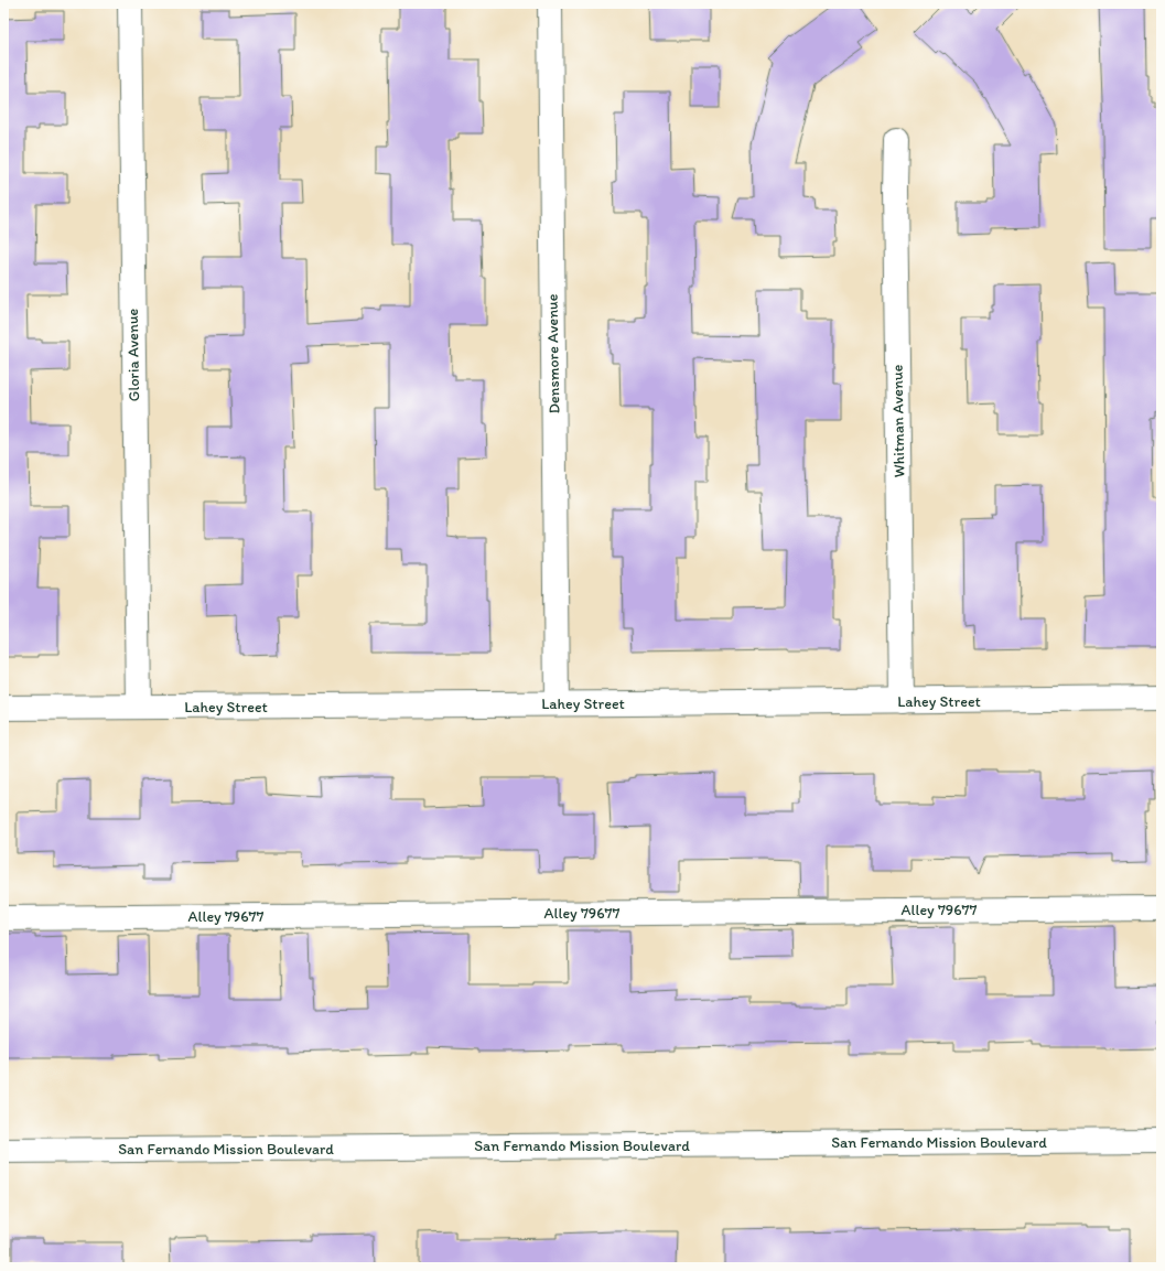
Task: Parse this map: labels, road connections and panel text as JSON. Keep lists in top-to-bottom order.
{
  "streets": {
    "street": [
      "Densmore Avenue",
      "Gloria Avenue",
      "Whitman Avenue",
      "Lahey Street",
      "Alley 79677",
      "San Fernando Mission Boulevard"
    ]
  },
  "crossings": [
    ["Densmore Avenue", "Lahey Street"],
    ["Gloria Avenue", "Lahey Street"],
    ["Whitman Avenue", "Lahey Street"]
  ]
}
